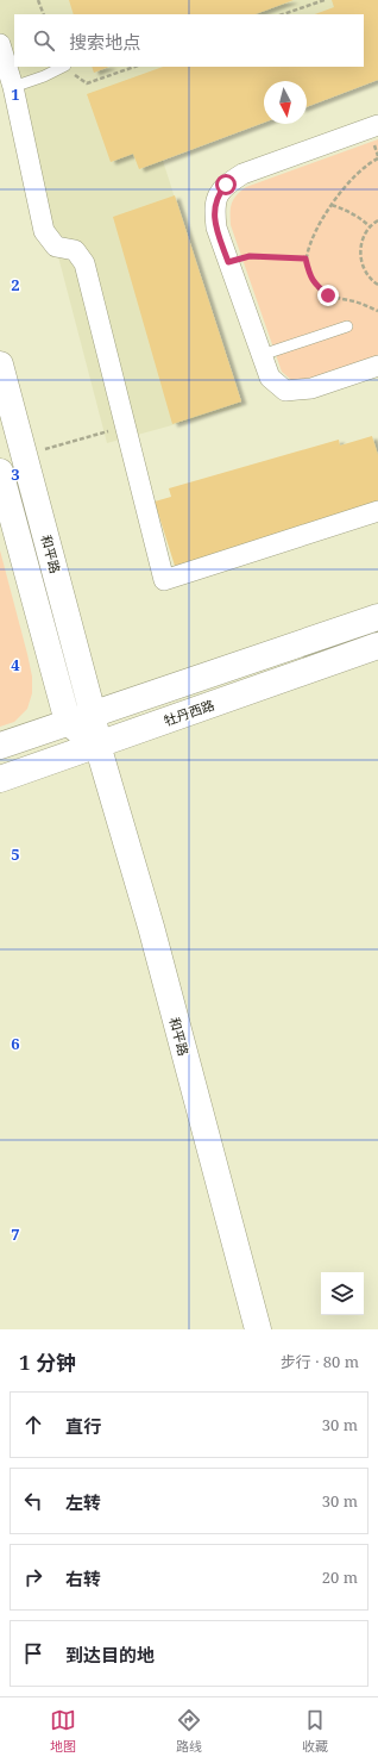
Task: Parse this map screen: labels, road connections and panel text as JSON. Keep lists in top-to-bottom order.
{
  "streets": {
    "street": ["和平路", "牡丹西路"]
  },
  "crossings": [
    ["和平路", "牡丹西路"]
  ],
  "north": "bottom",
  "page": {
    "search": "搜索地点",
    "heading": ["1 分钟", "步行 · 80 m"],
    "list": [
      ["直行", "30 m"],
      ["左转", "30 m"],
      ["右转", "20 m"],
      "到达目的地"
    ],
    "nav": ["地图", "路线", "收藏"]
  },
  "grid": {
    "rows": [
      "1",
      "2",
      "3",
      "4",
      "5",
      "6",
      "7"
    ]
  }
}
